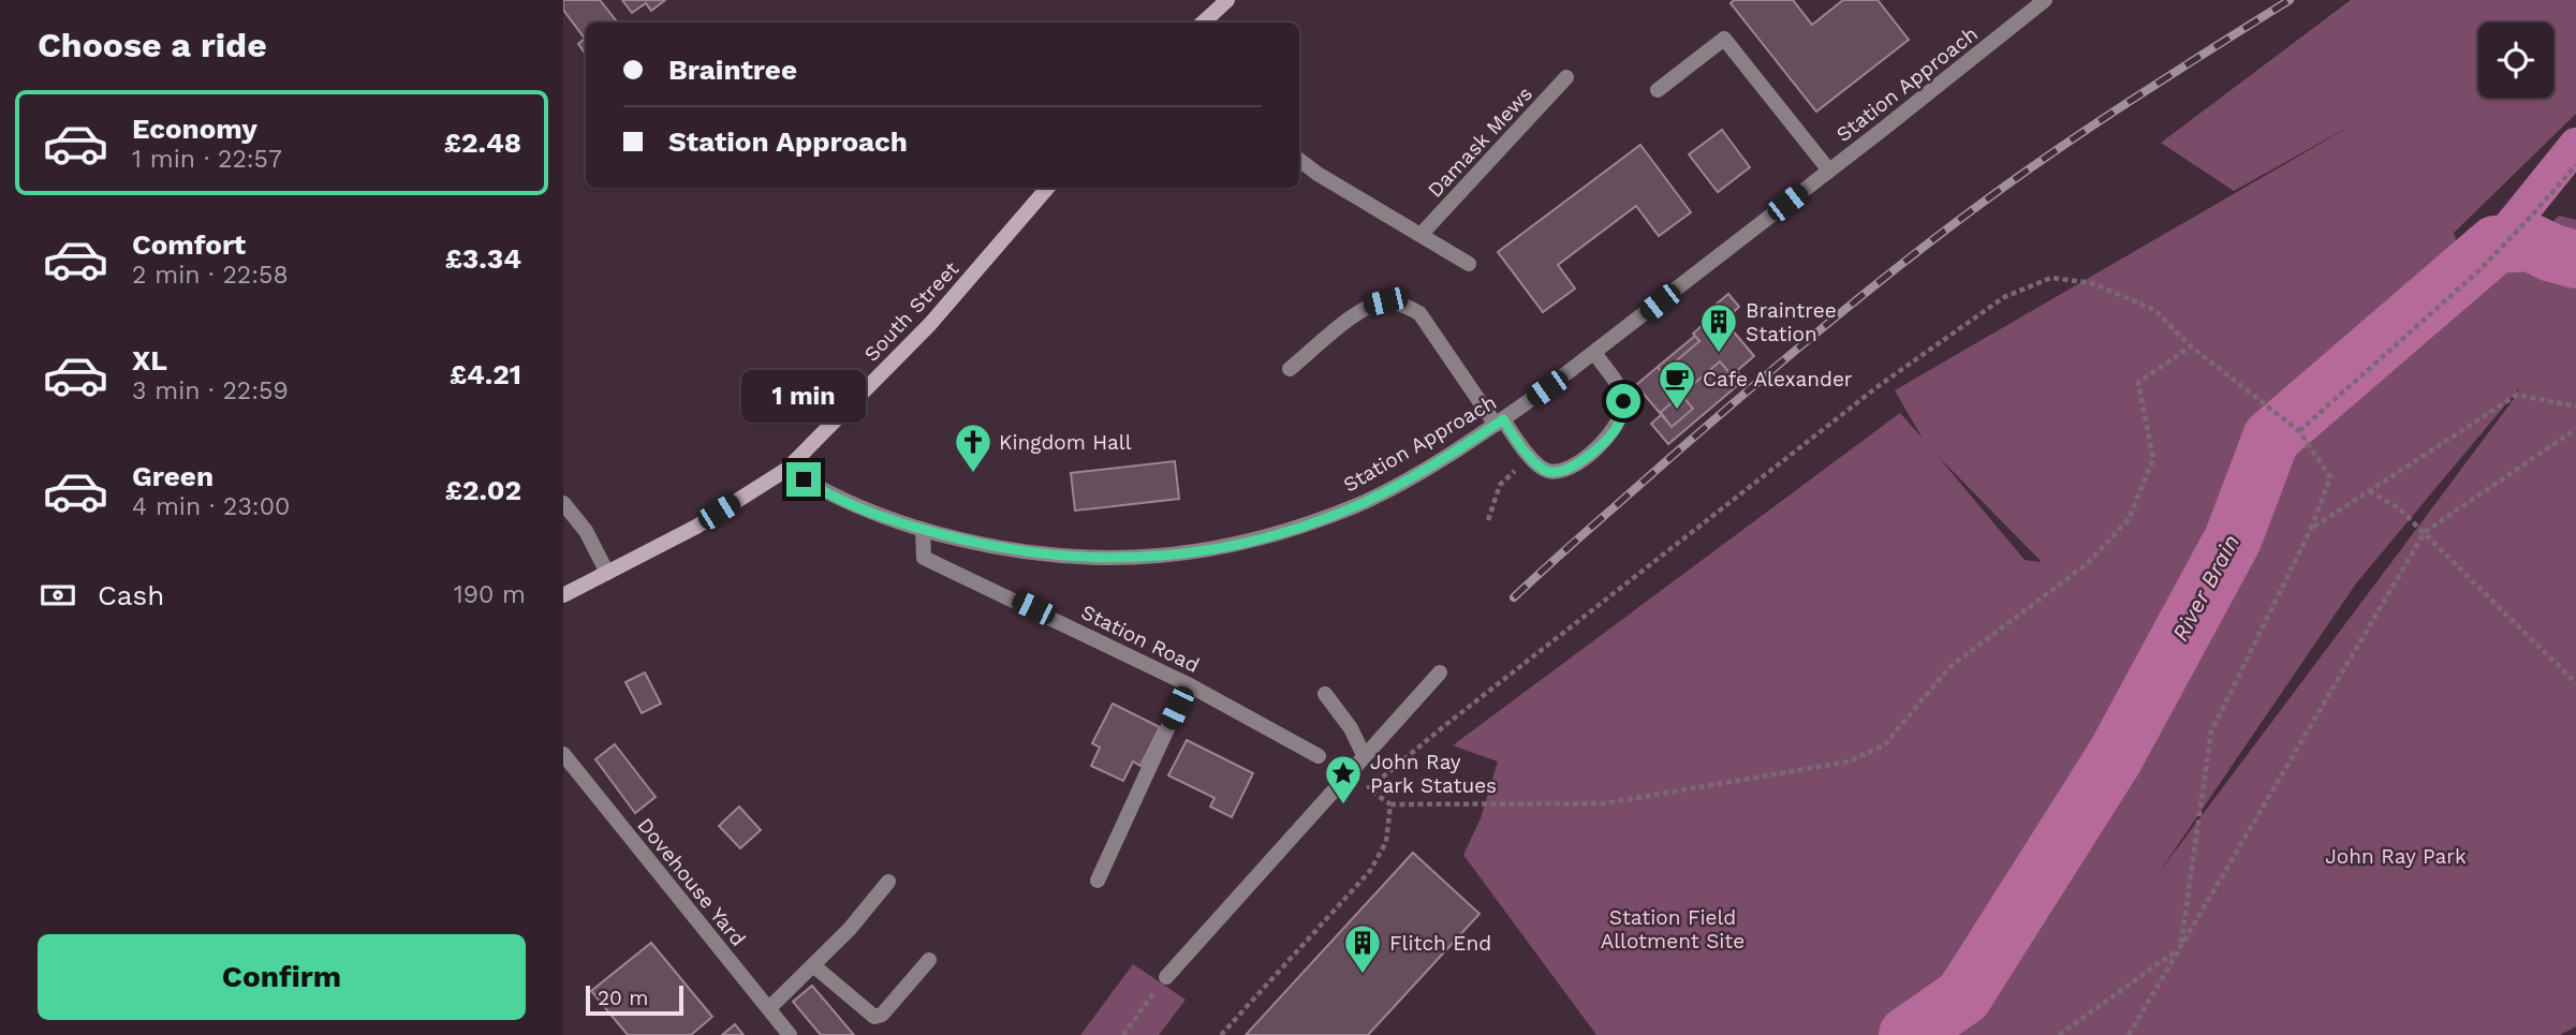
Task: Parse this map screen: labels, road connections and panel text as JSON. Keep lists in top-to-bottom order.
{
  "streets": {
    "main road": ["South Street"],
    "street": [
      "Station Approach",
      "Damask Mews",
      "Station Road",
      "Dovehouse Yard"
    ]
  },
  "crossings": [
    ["Station Approach", "South Street"],
    ["Station Approach", "Station Road"]
  ],
  "water": ["River Brain"],
  "parks": ["John Ray Park", "Station Field Allotment Site"],
  "places": {
    "building": ["Braintree Station", "Flitch End"],
    "cafe": ["Cafe Alexander"],
    "church": ["Kingdom Hall"],
    "place": ["John Ray Park Statues"]
  },
  "scale_bar": "20 m",
  "page": {
    "heading": "Choose a ride",
    "banner": ["Braintree", "Station Approach"],
    "list": [
      {
        "name": "Economy",
        "note": "1 min · 22:57",
        "value": "£2.48"
      },
      {
        "name": "Comfort",
        "note": "2 min · 22:58",
        "value": "£3.34"
      },
      {
        "name": "XL",
        "note": "3 min · 22:59",
        "value": "£4.21"
      },
      {
        "name": "Green",
        "note": "4 min · 23:00",
        "value": "£2.02"
      }
    ],
    "bubble": "1 min",
    "pay": ["Cash", "190 m"],
    "buttons": "Confirm",
    "scale": "20 m"
  }
}
